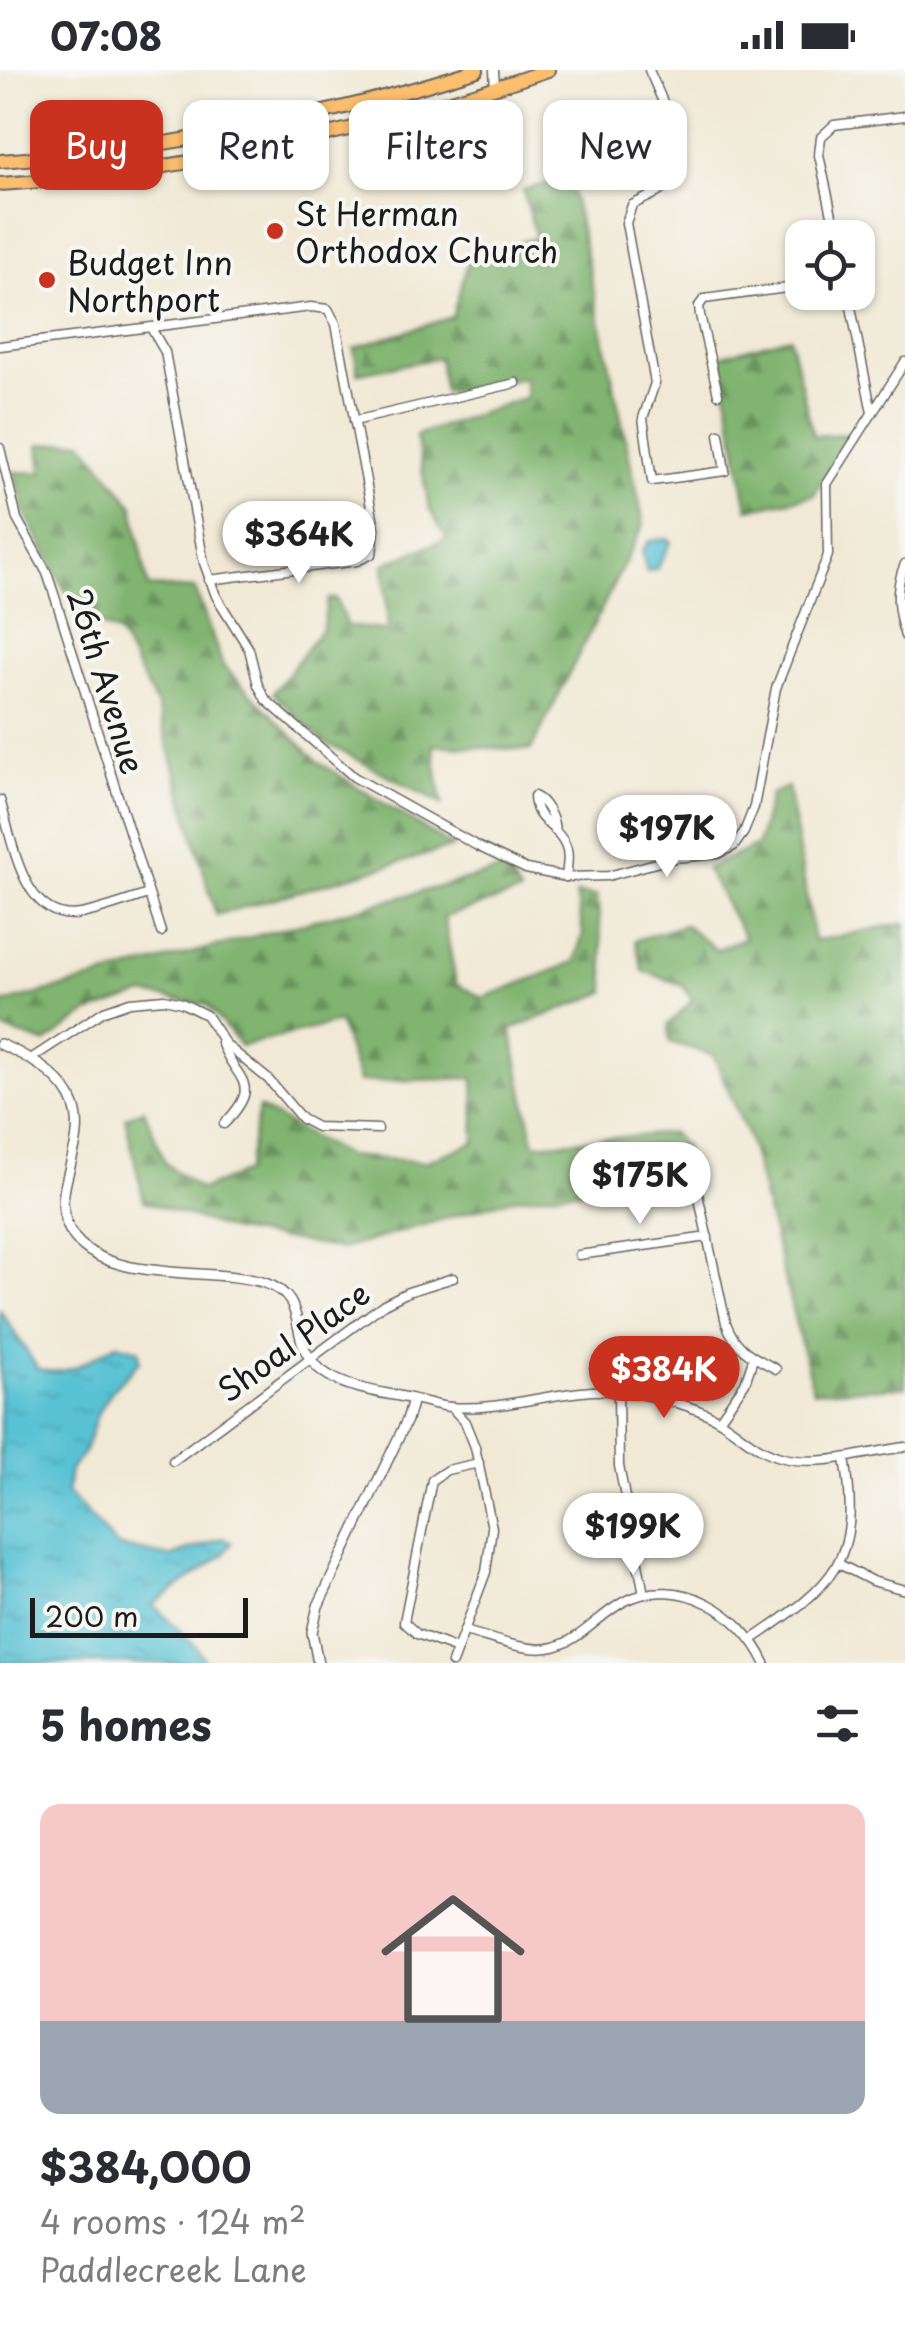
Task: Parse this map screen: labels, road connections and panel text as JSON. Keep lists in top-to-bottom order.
{
  "streets": {
    "street": ["26th Avenue", "Shoal Place"]
  },
  "places": ["St Herman Orthodox Church", "Budget Inn Northport"],
  "scale_bar": "200 m",
  "page": {
    "status": "07:08",
    "chip": [
      "Buy",
      "Rent",
      "Filters",
      "New"
    ],
    "price": [
      "$364K",
      "$197K",
      "$175K",
      "$384K",
      "$199K"
    ],
    "scale": "200 m",
    "heading": "5 homes",
    "list": [
      {
        "name": "$384,000",
        "note": "4 rooms · 124 m² · Paddlecreek Lane"
      }
    ]
  }
}
